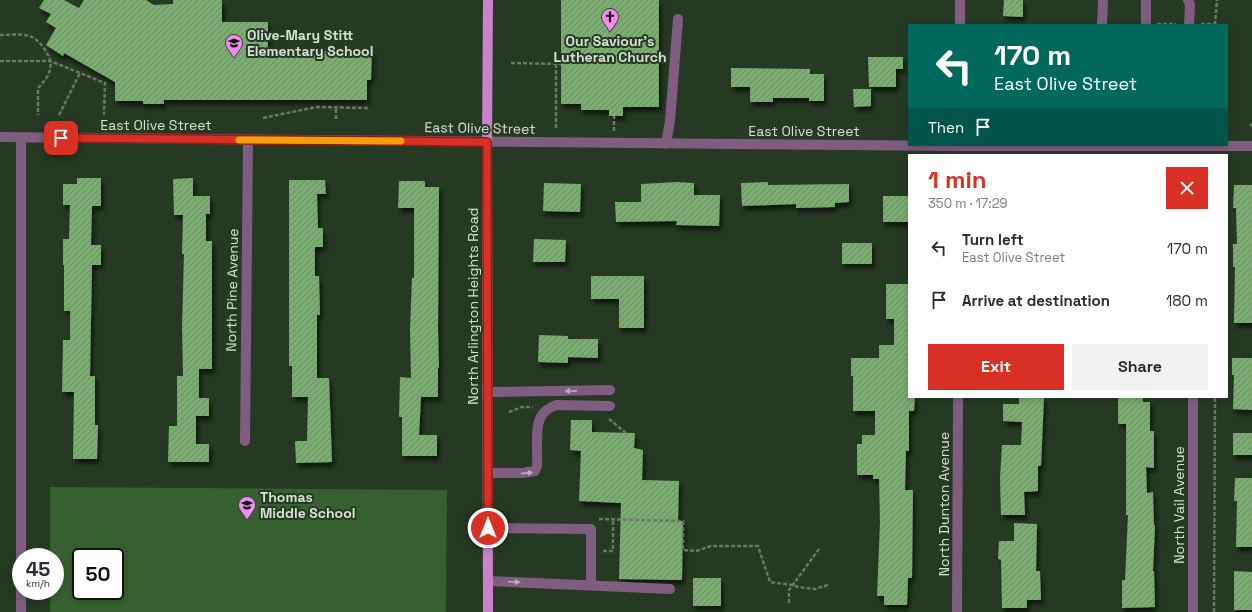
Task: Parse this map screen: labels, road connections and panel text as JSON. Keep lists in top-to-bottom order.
{
  "streets": {
    "main road": ["North Arlington Heights Road"],
    "street": [
      "East Olive Street",
      "North Pine Avenue",
      "North Dunton Avenue",
      "North Vail Avenue"
    ]
  },
  "crossings": [
    ["East Olive Street", "North Pine Avenue"],
    ["East Olive Street", "North Arlington Heights Road"]
  ],
  "places": {
    "church": ["Our Saviour's Lutheran Church"],
    "school or university": ["Olive-Mary Stitt Elementary School", "Thomas Middle School"]
  },
  "page": {
    "turn": ["170 m", "East Olive Street"],
    "then": "Then",
    "heading": ["1 min", "350 m · 17:29"],
    "list": [
      {
        "name": "Turn left",
        "note": "East Olive Street",
        "value": "170 m"
      },
      {
        "name": "Arrive at destination",
        "value": "180 m"
      }
    ],
    "buttons": ["Exit", "Share"],
    "speed": "45 km/h",
    "limit": "50"
  }
}
